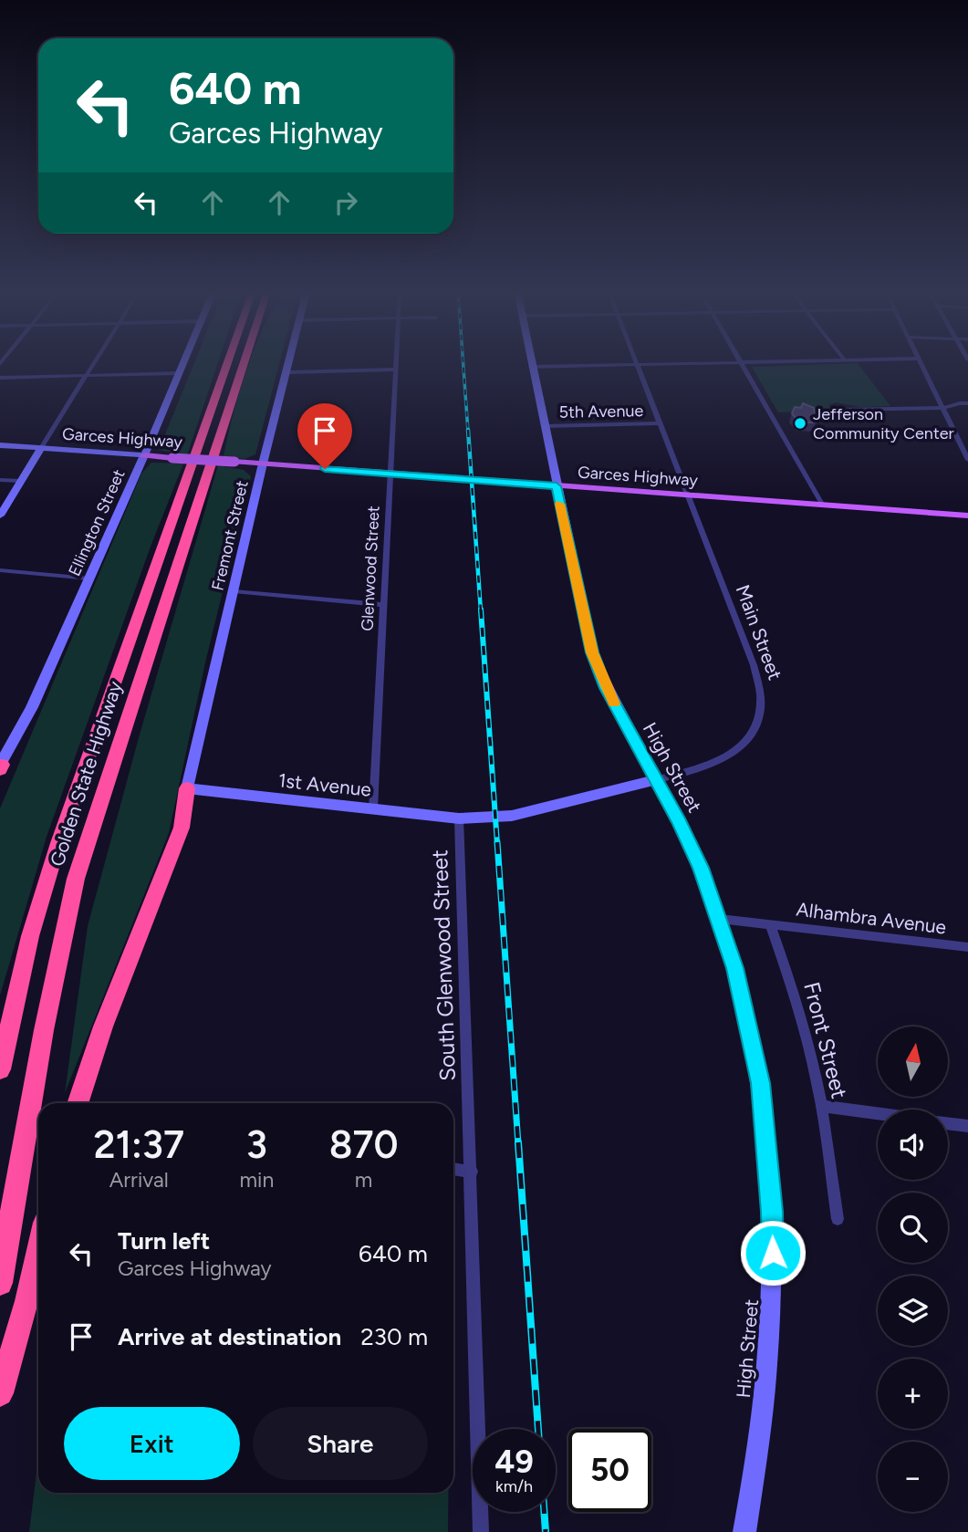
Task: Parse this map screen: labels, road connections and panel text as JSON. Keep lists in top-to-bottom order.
{
  "streets": {
    "highway": ["Golden State Highway"],
    "main road": ["Garces Highway"],
    "street": [
      "5th Avenue",
      "Ellington Street",
      "Fremont Street",
      "Glenwood Street",
      "Main Street",
      "High Street",
      "1st Avenue",
      "Alhambra Avenue",
      "South Glenwood Street",
      "Front Street"
    ]
  },
  "crossings": [
    ["5th Avenue", "Main Street"],
    ["5th Avenue", "High Street"],
    ["Garces Highway", "Ellington Street"],
    ["Garces Highway", "Fremont Street"],
    ["Garces Highway", "Glenwood Street"],
    ["Garces Highway", "Main Street"],
    ["Garces Highway", "High Street"],
    ["Fremont Street", "1st Avenue"],
    ["Glenwood Street", "1st Avenue"],
    ["Main Street", "High Street"],
    ["Main Street", "1st Avenue"],
    ["Main Street", "South Glenwood Street"],
    ["1st Avenue", "South Glenwood Street"],
    ["Alhambra Avenue", "Front Street"]
  ],
  "places": ["Jefferson Community Center"],
  "north": "top",
  "page": {
    "turn": ["640 m", "Garces Highway"],
    "map_buttons": ["+", "−"],
    "eta": [
      "21:37",
      "Arrival",
      "3",
      "min",
      "870",
      "m"
    ],
    "list": [
      {
        "name": "Turn left",
        "note": "Garces Highway",
        "value": "640 m"
      },
      {
        "name": "Arrive at destination",
        "value": "230 m"
      }
    ],
    "buttons": ["Exit", "Share"],
    "speed": "49 km/h",
    "limit": "50"
  }
}
